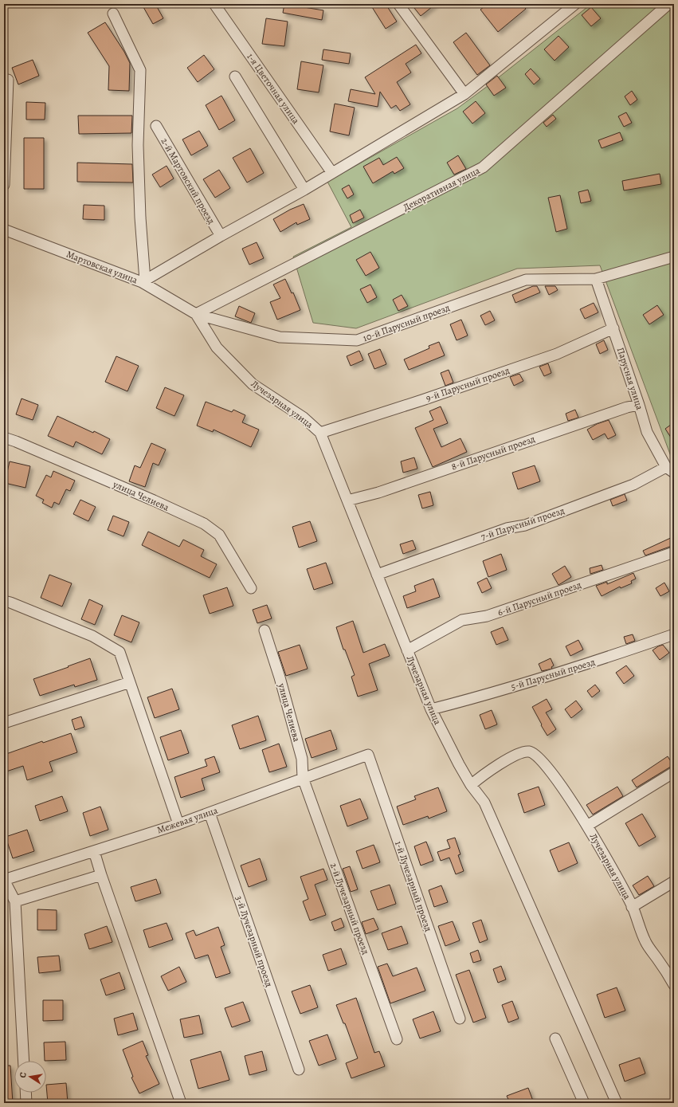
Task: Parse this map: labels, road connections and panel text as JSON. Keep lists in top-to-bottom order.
{
  "streets": {
    "street": [
      "1-я Цветочная улица",
      "2-й Мартовский проезд",
      "Декоративная улица",
      "Мартовская улица",
      "10-й Парусный проезд",
      "Парусная улица",
      "9-й Парусный проезд",
      "Лучезарная улица",
      "8-й Парусный проезд",
      "улица Челиева",
      "7-й Парусный проезд",
      "6-й Парусный проезд",
      "5-й Парусный проезд",
      "Межевая улица",
      "1-й Лучезарный проезд",
      "2-й Лучезарный проезд",
      "3-й Лучезарный проезд"
    ]
  },
  "crossings": [
    ["Декоративная улица", "Мартовская улица"],
    ["Декоративная улица", "10-й Парусный проезд"],
    ["Декоративная улица", "Лучезарная улица"],
    ["Мартовская улица", "10-й Парусный проезд"],
    ["Мартовская улица", "Лучезарная улица"],
    ["10-й Парусный проезд", "Парусная улица"],
    ["10-й Парусный проезд", "Лучезарная улица"],
    ["Парусная улица", "9-й Парусный проезд"],
    ["Парусная улица", "8-й Парусный проезд"],
    ["Парусная улица", "7-й Парусный проезд"],
    ["9-й Парусный проезд", "Лучезарная улица"],
    ["Лучезарная улица", "8-й Парусный проезд"],
    ["Лучезарная улица", "7-й Парусный проезд"],
    ["Лучезарная улица", "6-й Парусный проезд"],
    ["Лучезарная улица", "5-й Парусный проезд"],
    ["улица Челиева", "Межевая улица"],
    ["улица Челиева", "2-й Лучезарный проезд"],
    ["Межевая улица", "1-й Лучезарный проезд"],
    ["Межевая улица", "2-й Лучезарный проезд"],
    ["Межевая улица", "3-й Лучезарный проезд"]
  ],
  "north": "left"
}
